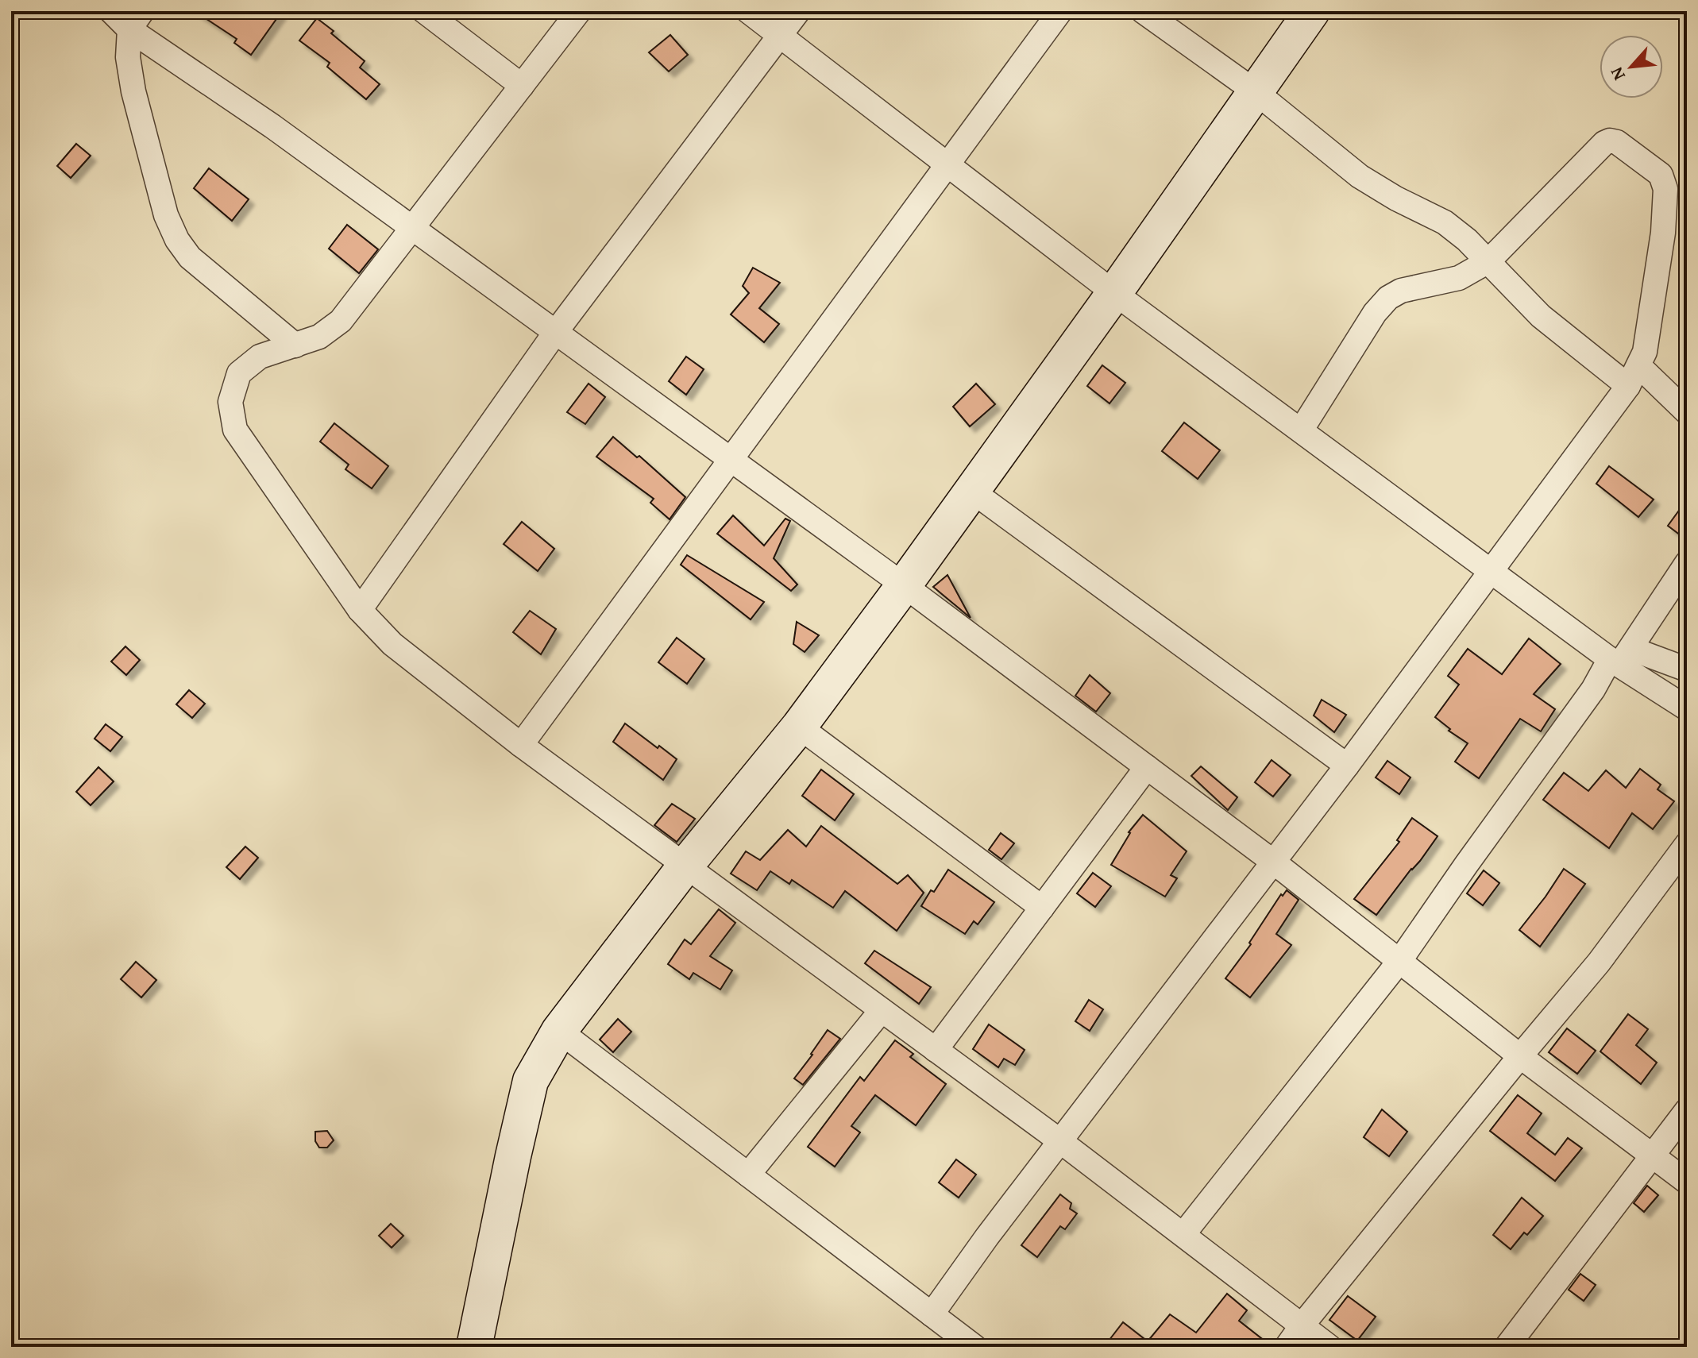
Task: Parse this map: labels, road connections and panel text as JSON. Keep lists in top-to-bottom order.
{
  "north": "bottom left"
}
